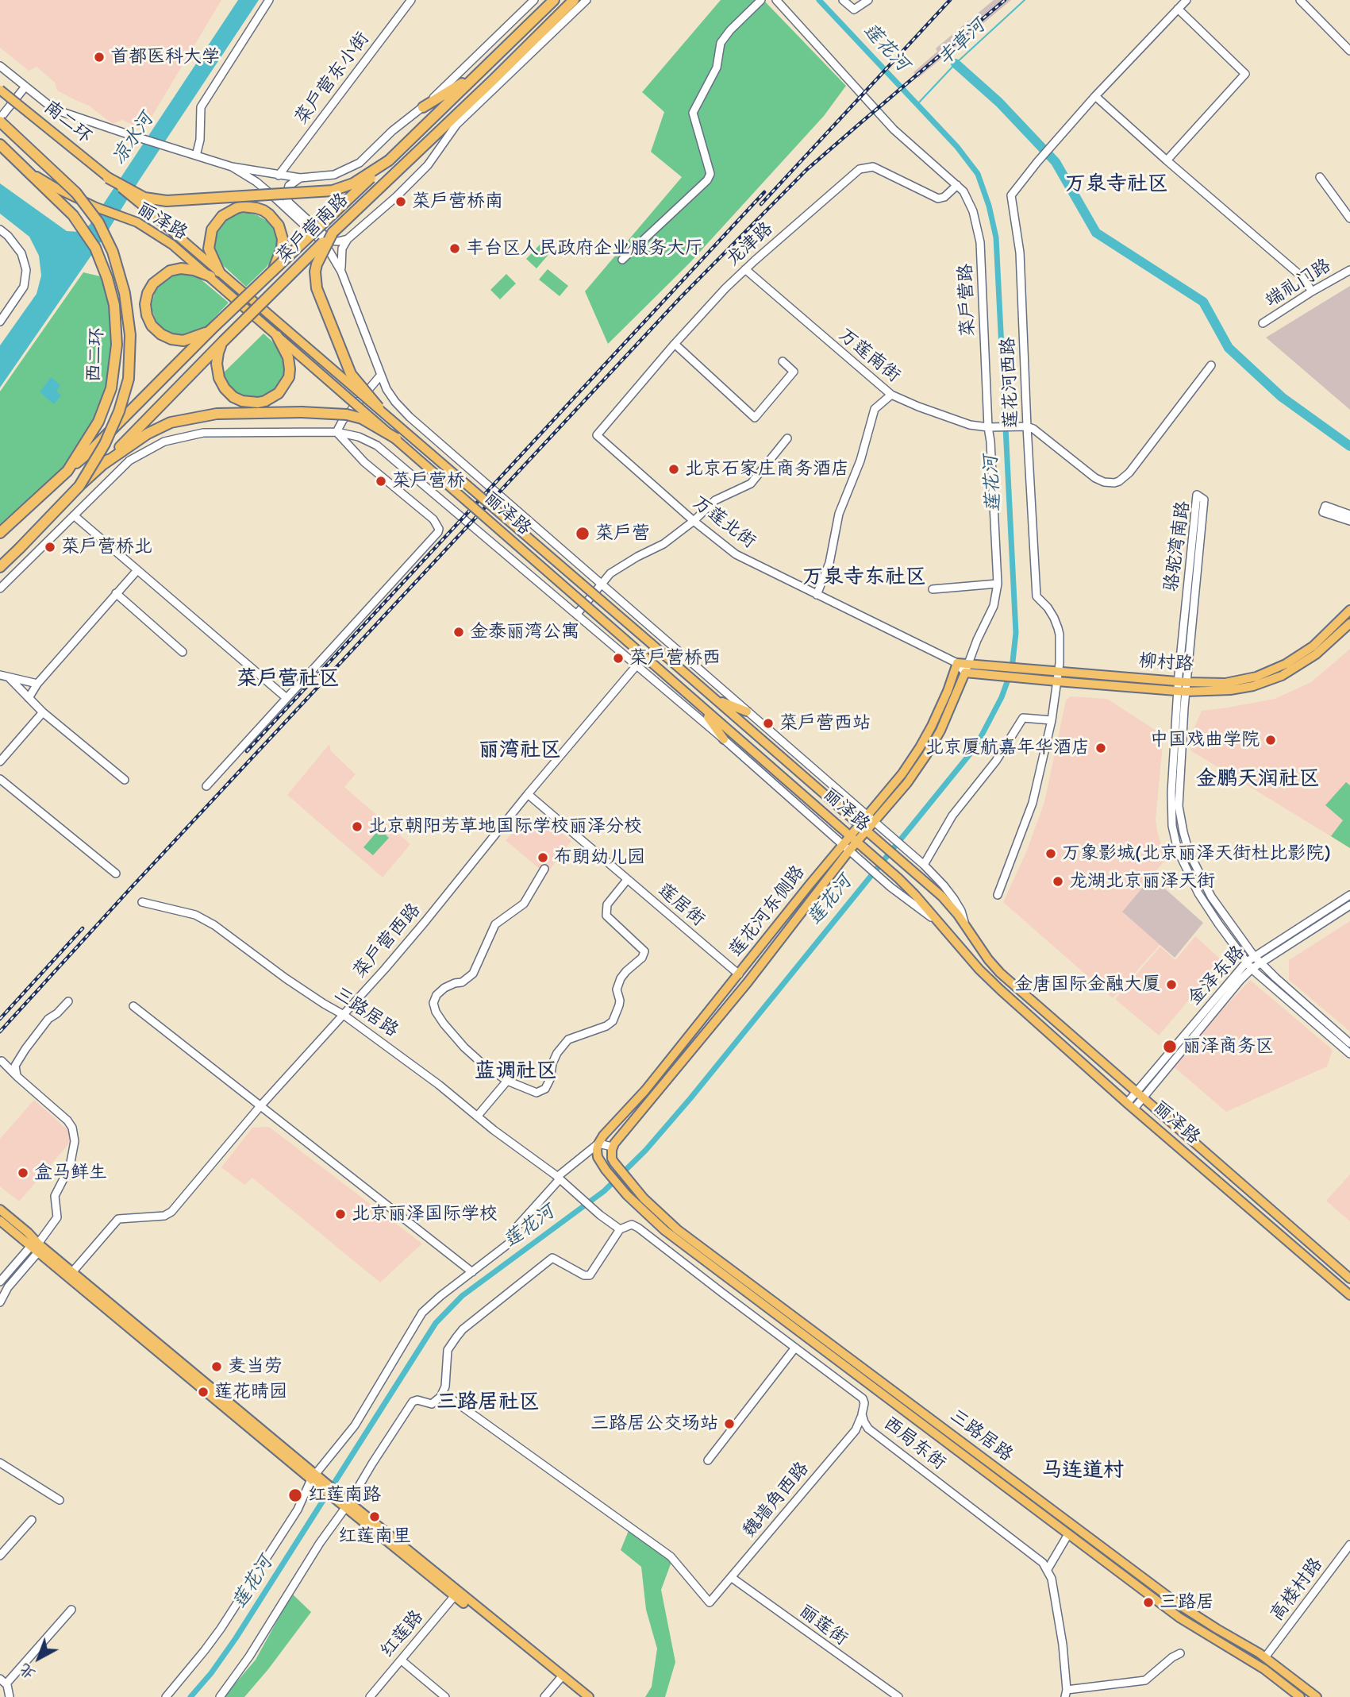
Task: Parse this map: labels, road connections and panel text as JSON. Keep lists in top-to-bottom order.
{
  "streets": {
    "highway": ["菜户营南路", "西二环"],
    "main road": [
      "南二环",
      "丽泽路",
      "柳村路",
      "莲花河东侧路",
      "三路居路"
    ],
    "street": [
      "菜户营东小街",
      "龙津路",
      "端礼门路",
      "菜户营路",
      "万莲南街",
      "莲花河西路",
      "万莲北街",
      "骆驼湾南路",
      "莲居街",
      "菜户营西路",
      "金泽东路",
      "西局东街",
      "魏墙角西路",
      "高楼村路",
      "丽莲街",
      "红莲路"
    ]
  },
  "crossings": [
    ["菜户营东小街", "菜户营南路"],
    ["南二环", "丽泽路"],
    ["丽泽路", "菜户营南路"],
    ["丽泽路", "西二环"],
    ["丽泽路", "莲花河东侧路"],
    ["丽泽路", "菜户营西路"],
    ["丽泽路", "金泽东路"],
    ["菜户营南路", "西二环"],
    ["龙津路", "菜户营路"],
    ["龙津路", "万莲南街"],
    ["龙津路", "万莲北街"],
    ["菜户营路", "万莲南街"],
    ["菜户营路", "柳村路"],
    ["菜户营路", "莲花河东侧路"],
    ["万莲南街", "莲花河西路"],
    ["莲花河西路", "柳村路"],
    ["万莲北街", "柳村路"],
    ["万莲北街", "莲花河东侧路"],
    ["骆驼湾南路", "柳村路"],
    ["骆驼湾南路", "金泽东路"],
    ["柳村路", "莲花河东侧路"],
    ["莲居街", "莲花河东侧路"],
    ["莲居街", "菜户营西路"],
    ["莲花河东侧路", "三路居路"],
    ["菜户营西路", "三路居路"],
    ["三路居路", "西局东街"],
    ["西局东街", "魏墙角西路"],
    ["魏墙角西路", "丽莲街"]
  ],
  "districts": [
    "万泉寺社区",
    "万泉寺东社区",
    "菜户营社区",
    "丽湾社区",
    "金鹏天润社区",
    "蓝调社区",
    "三路居社区",
    "马连道村"
  ],
  "water": ["丰草河", "莲花河", "凉水河"],
  "places": [
    "首都医科大学",
    "菜户营桥南",
    "丰台区人民政府企业服务大厅",
    "北京石家庄商务酒店",
    "菜户营桥",
    "菜户营",
    "菜户营桥北",
    "金泰丽湾公寓",
    "菜户营桥西",
    "菜户营西站",
    "中国戏曲学院",
    "北京厦航嘉年华酒店",
    "北京朝阳芳草地国际学校丽泽分校",
    "万象影城(北京丽泽天街杜比影院)",
    "布朗幼儿园",
    "龙湖北京丽泽天街",
    "金唐国际金融大厦",
    "丽泽商务区",
    "盒马鲜生",
    "北京丽泽国际学校",
    "麦当劳",
    "莲花晴园",
    "三路居公交场站",
    "红莲南路",
    "红莲南里",
    "三路居"
  ],
  "north": "bottom left"
}
